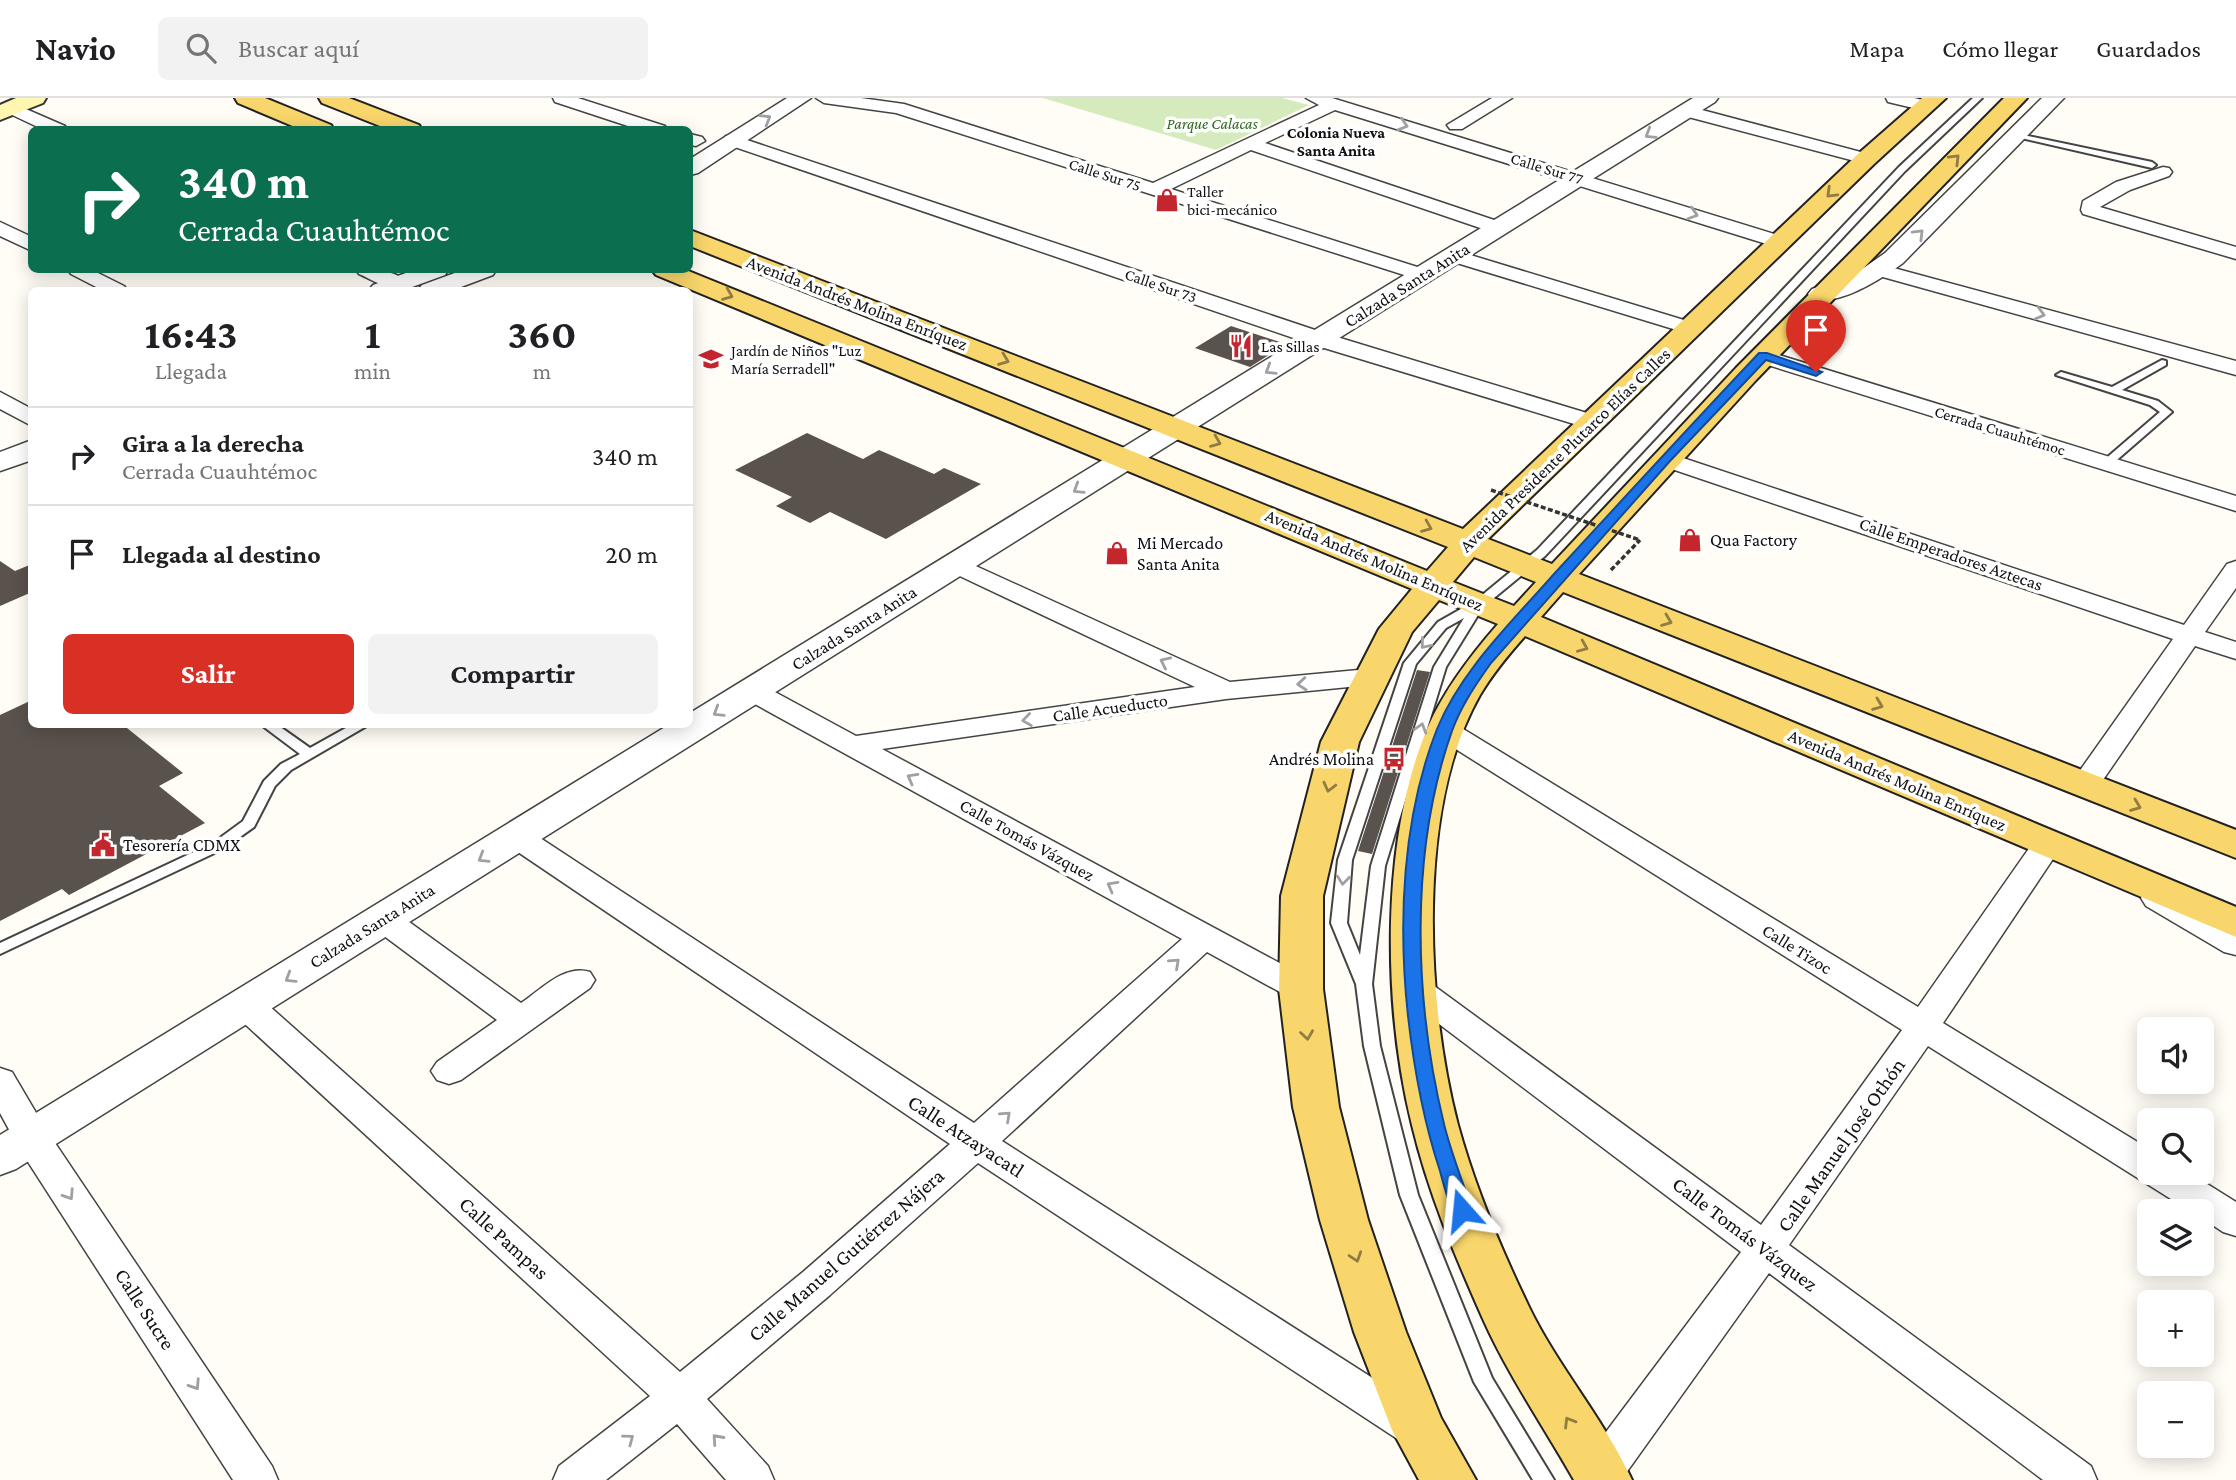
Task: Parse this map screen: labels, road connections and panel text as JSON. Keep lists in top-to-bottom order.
{
  "streets": {
    "main road": ["Avenida Andrés Molina Enríquez", "Avenida Presidente Plutarco Elías Calles"],
    "street": [
      "Calle Sur 77",
      "Calle Sur 75",
      "Calle Sur 73",
      "Calzada Santa Anita",
      "Cerrada Cuauhtémoc",
      "Calle Emperadores Aztecas",
      "Calle Acueducto",
      "Calle Tomás Vázquez",
      "Calle Tizoc",
      "Calle Atzayacatl",
      "Calle Manuel José Othón",
      "Calle Pampas",
      "Calle Manuel Gutiérrez Nájera",
      "Calle Sucre"
    ]
  },
  "crossings": [
    ["Calle Sur 77", "Calzada Santa Anita"],
    ["Calle Sur 77", "Avenida Presidente Plutarco Elías Calles"],
    ["Calle Sur 75", "Calzada Santa Anita"],
    ["Calle Sur 73", "Calzada Santa Anita"],
    ["Calle Sur 73", "Avenida Presidente Plutarco Elías Calles"],
    ["Calzada Santa Anita", "Avenida Andrés Molina Enríquez"],
    ["Calzada Santa Anita", "Calle Tomás Vázquez"],
    ["Calzada Santa Anita", "Calle Atzayacatl"],
    ["Calzada Santa Anita", "Calle Pampas"],
    ["Calzada Santa Anita", "Calle Sucre"],
    ["Avenida Andrés Molina Enríquez", "Avenida Presidente Plutarco Elías Calles"],
    ["Avenida Andrés Molina Enríquez", "Calle Manuel José Othón"],
    ["Avenida Presidente Plutarco Elías Calles", "Calle Acueducto"],
    ["Avenida Presidente Plutarco Elías Calles", "Calle Tomás Vázquez"],
    ["Avenida Presidente Plutarco Elías Calles", "Calle Atzayacatl"],
    ["Calle Acueducto", "Calle Tomás Vázquez"],
    ["Calle Tomás Vázquez", "Calle Manuel José Othón"],
    ["Calle Tomás Vázquez", "Calle Manuel Gutiérrez Nájera"],
    ["Calle Tizoc", "Calle Manuel José Othón"],
    ["Calle Atzayacatl", "Calle Manuel Gutiérrez Nájera"],
    ["Calle Pampas", "Calle Manuel Gutiérrez Nájera"]
  ],
  "one_way": [
    "Calzada Santa Anita",
    "Calle Acueducto",
    "Calle Manuel Gutiérrez Nájera",
    "Calle Sucre"
  ],
  "districts": ["Colonia Nueva Santa Anita"],
  "parks": ["Parque Calacas"],
  "places": {
    "shop": ["Taller bici-mecánico", "Qua Factory", "Mi Mercado Santa Anita"],
    "restaurant": ["Las Sillas"],
    "school or university": ["Jardín de Niños \"Luz María Serradell\""],
    "bus stop": ["Andrés Molina"],
    "public building": ["Tesorería CDMX"]
  },
  "page": {
    "header": "Navio",
    "search": "Buscar aquí",
    "nav": ["Mapa", "Cómo llegar", "Guardados"],
    "turn": ["340 m", "Cerrada Cuauhtémoc"],
    "eta": [
      "16:43",
      "Llegada",
      "1",
      "min",
      "360",
      "m"
    ],
    "list": [
      {
        "name": "Gira a la derecha",
        "note": "Cerrada Cuauhtémoc",
        "value": "340 m"
      },
      {
        "name": "Llegada al destino",
        "value": "20 m"
      }
    ],
    "buttons": ["Salir", "Compartir"],
    "map_buttons": ["+", "−"]
  }
}
